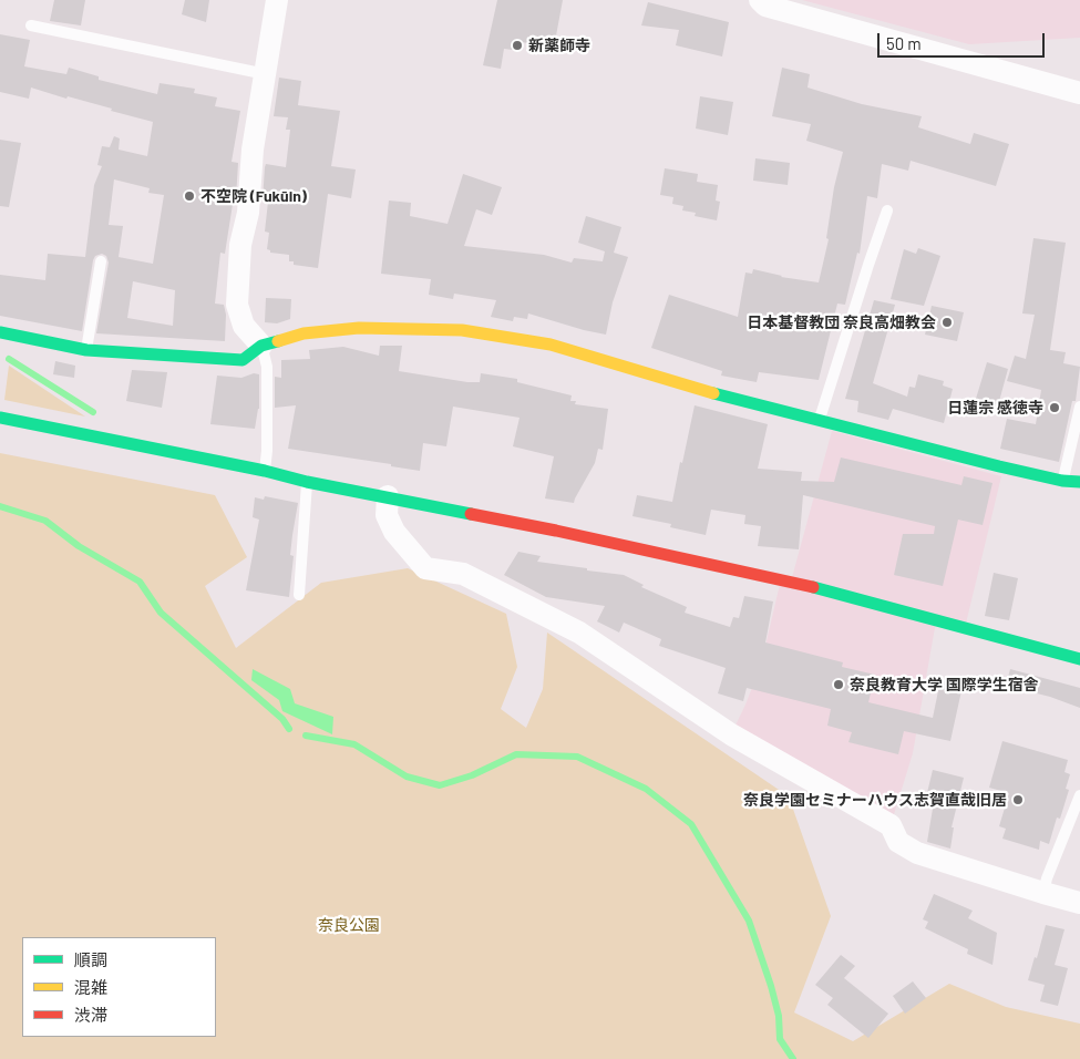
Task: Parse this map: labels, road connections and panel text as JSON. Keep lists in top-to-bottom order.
{
  "parks": ["奈良公園"],
  "places": [
    "新薬師寺",
    "不空院 (Fukūin)",
    "日本基督教団 奈良高畑教会",
    "日蓮宗 感徳寺",
    "奈良教育大学 国際学生宿舎",
    "奈良学園セミナーハウス志賀直哉旧居"
  ],
  "legend": ["順調", "混雑", "渋滞"],
  "scale_bar": "50 m"
}
